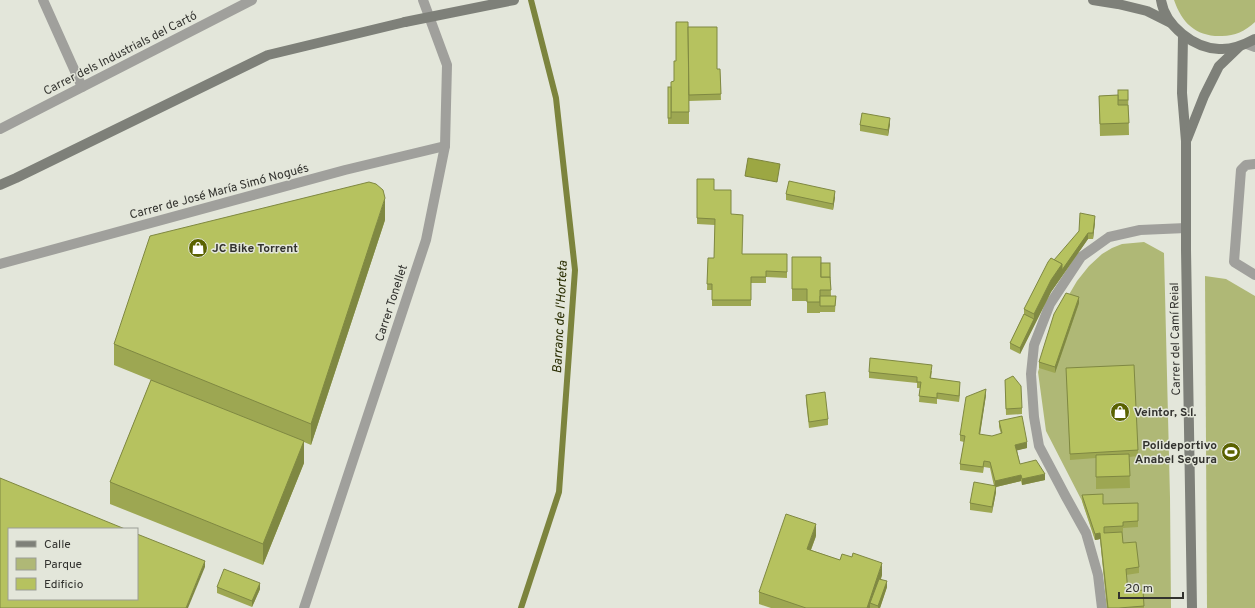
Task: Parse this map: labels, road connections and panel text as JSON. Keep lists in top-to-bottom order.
{
  "streets": {
    "street": [
      "Carrer dels Industrials del Cartó",
      "Carrer de José María Simó Nogués",
      "Carrer Tonellet",
      "Carrer del Camí Reial"
    ]
  },
  "crossings": [
    ["Carrer de José María Simó Nogués", "Carrer Tonellet"]
  ],
  "water": ["Barranc de l'Horteta"],
  "places": {
    "shop": ["JC Bike Torrent", "Veintor, S.l."],
    "sports": ["Polideportivo Anabel Segura"]
  },
  "legend": ["Calle", "Parque", "Edificio"],
  "scale_bar": "20 m"
}
